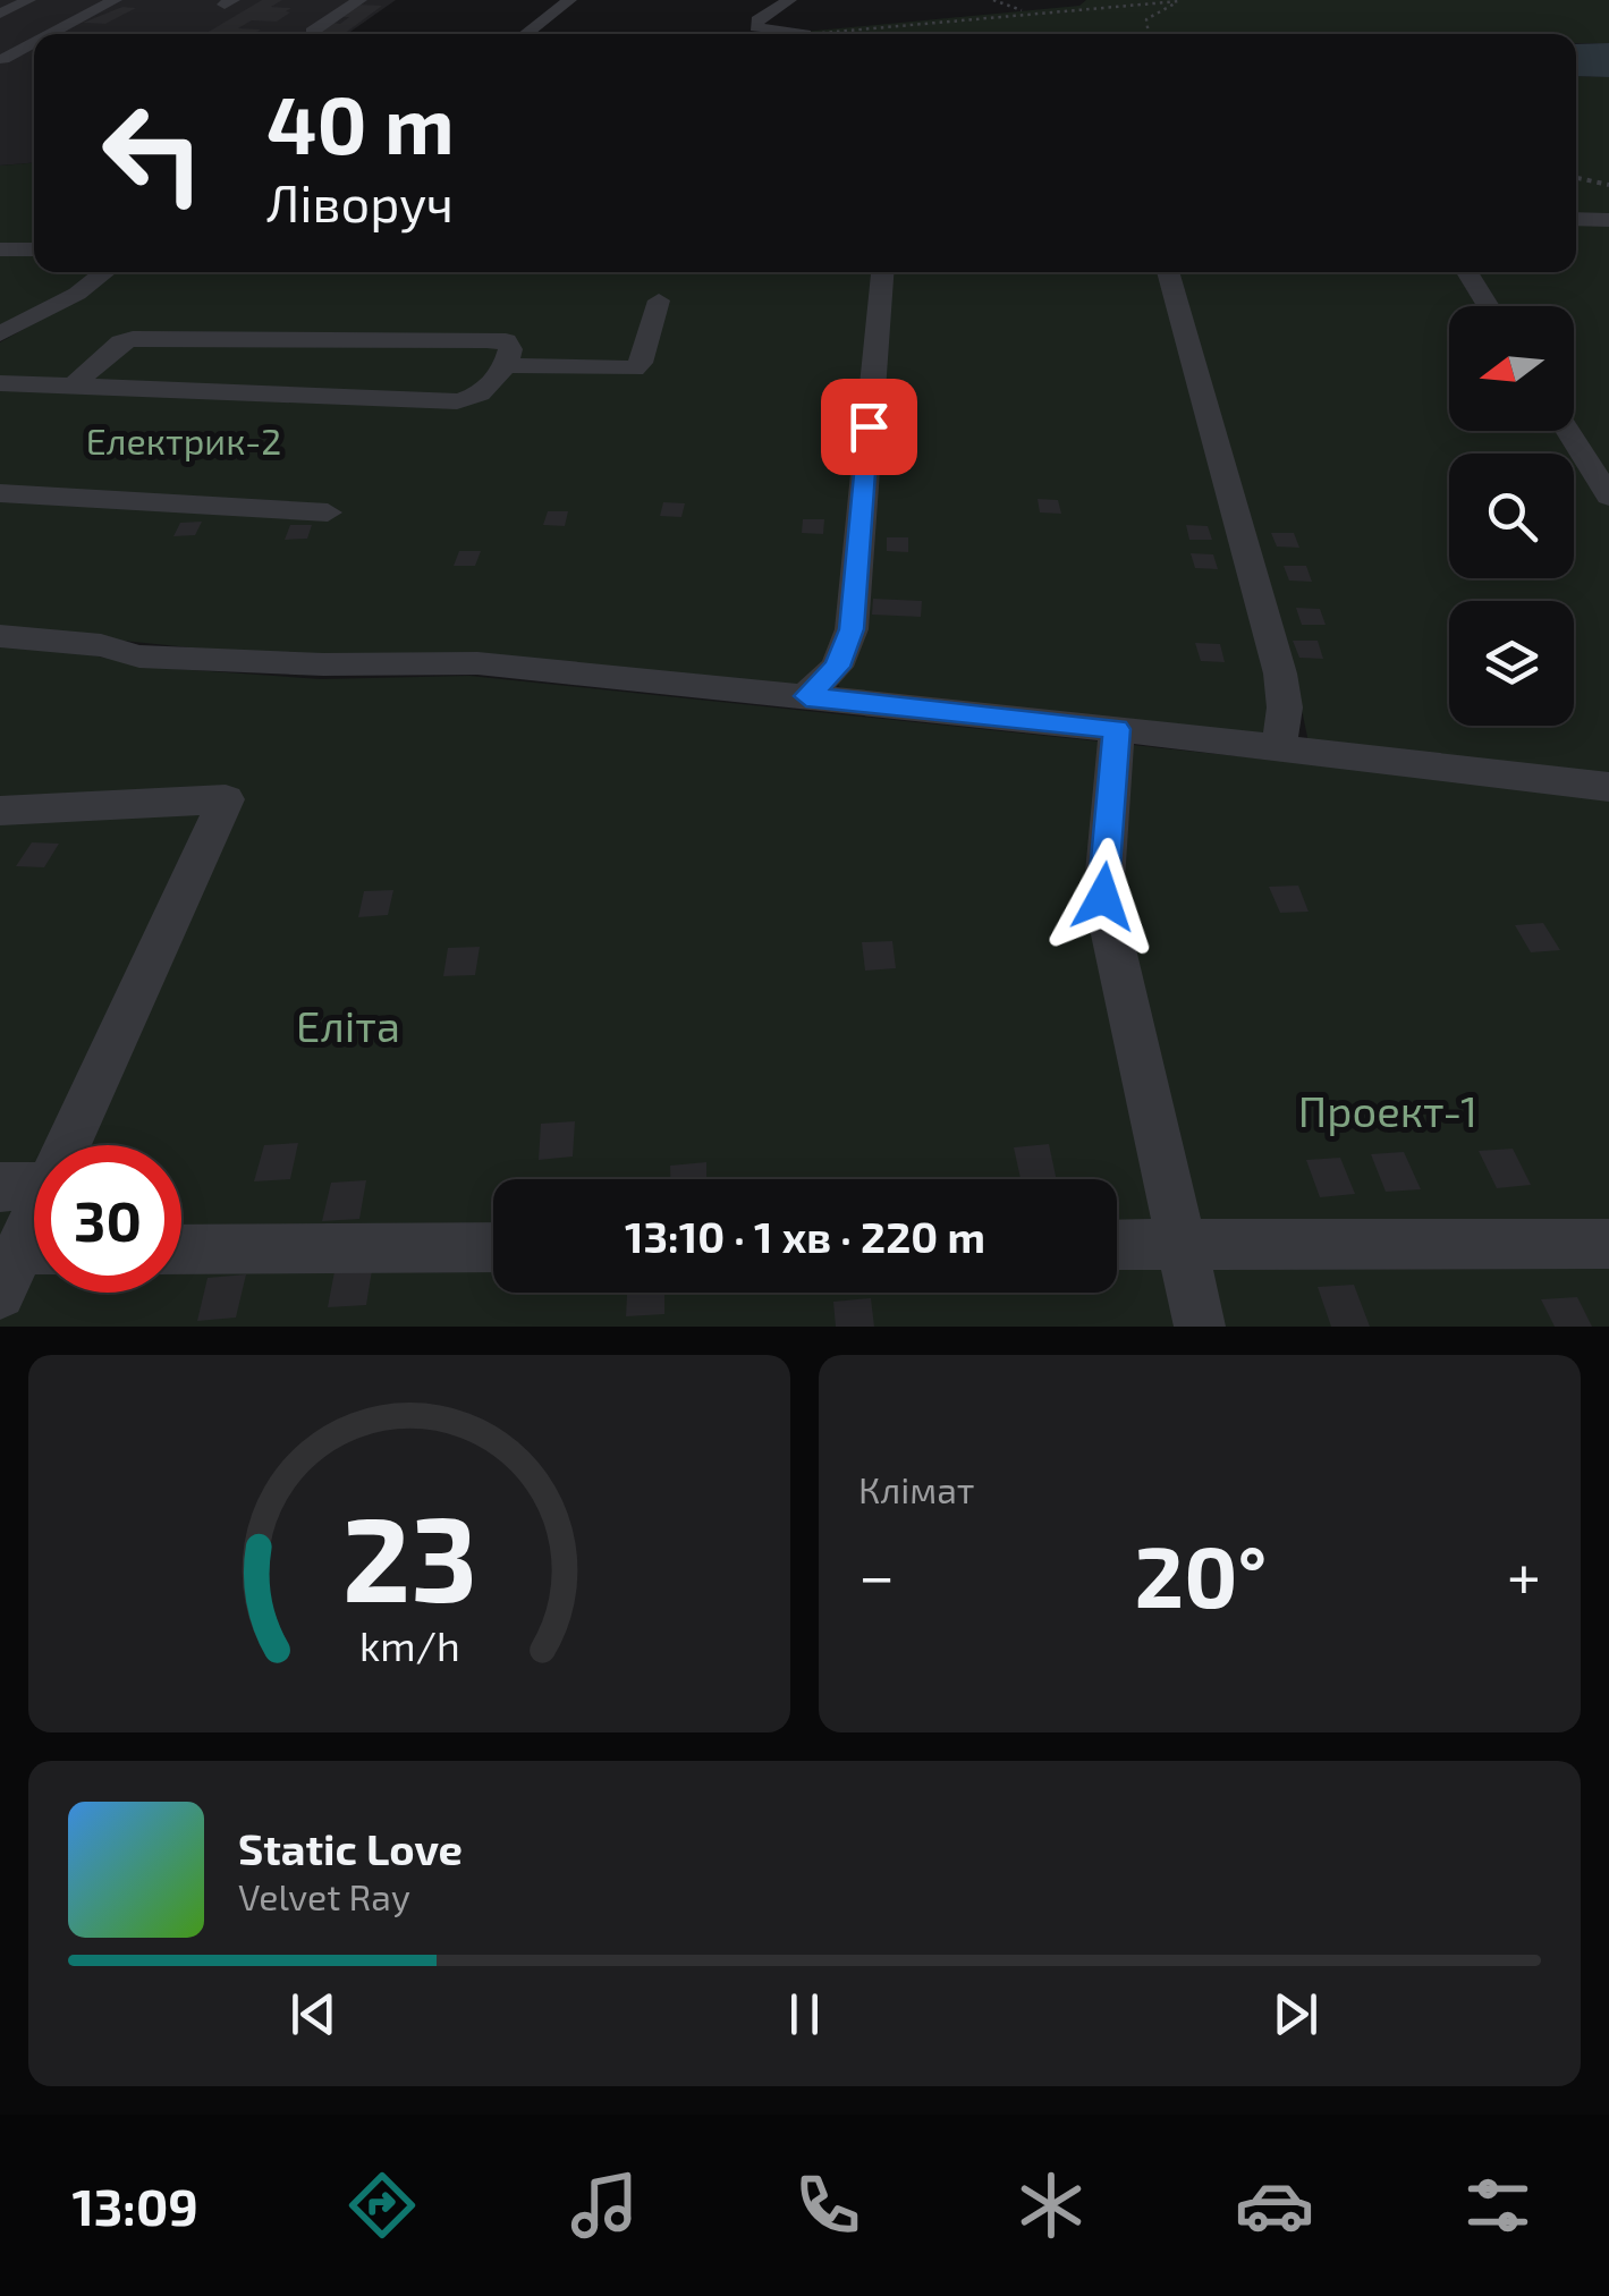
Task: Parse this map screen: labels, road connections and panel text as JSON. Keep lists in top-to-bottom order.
{
  "parks": ["Електрик-2", "Еліта", "Проект-1"],
  "north": "left",
  "page": {
    "turn": ["40 m", "Ліворуч"],
    "limit": "30",
    "trip": "13:10 · 1 хв · 220 m",
    "tile": "Клімат",
    "heat": ["−", "20°", "+"],
    "song": ["Static Love", "Velvet Ray"],
    "tabs": "13:09",
    "gauge": ["23", "km/h"]
  }
}
